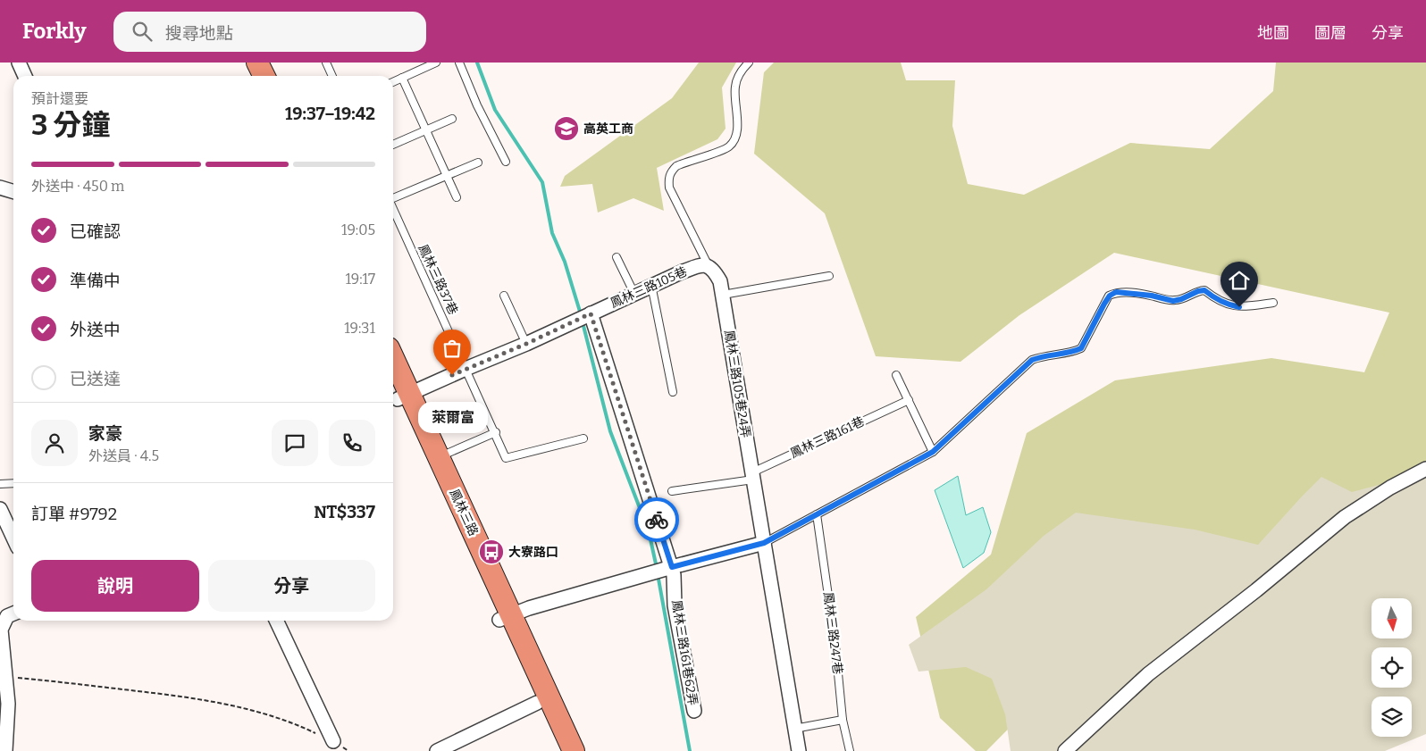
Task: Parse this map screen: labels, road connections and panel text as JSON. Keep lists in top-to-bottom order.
{
  "streets": {
    "main road": ["鳳林三路"],
    "street": ["鳳林三路105巷", "鳳林三路105巷24弄", "鳳林三路161巷62弄"],
    "lane": ["鳳林三路37巷", "鳳林三路161巷", "鳳林三路247巷"]
  },
  "crossings": [
    ["鳳林三路37巷", "鳳林三路105巷"],
    ["鳳林三路105巷", "鳳林三路105巷24弄"],
    ["鳳林三路105巷", "鳳林三路"],
    ["鳳林三路105巷24弄", "鳳林三路161巷"]
  ],
  "places": {
    "school or university": ["高英工商"],
    "other": ["萊爾富"],
    "bus stop": ["大寮路口"]
  },
  "north": "bottom",
  "page": {
    "header": "Forkly",
    "search": "搜尋地點",
    "nav": ["地圖", "圖層", "分享"],
    "heading": ["3 分鐘", "預計還要", "19:37–19:42"],
    "panel": [
      "家豪",
      "外送員 · 4.5",
      "訂單 #9792",
      "NT$337"
    ],
    "bar": "外送中 · 450 m",
    "list": [
      ["已確認", "19:05"],
      ["準備中", "19:17"],
      ["外送中", "19:31"],
      "已送達"
    ],
    "bubble": "萊爾富",
    "buttons": ["說明", "分享"]
  }
}
